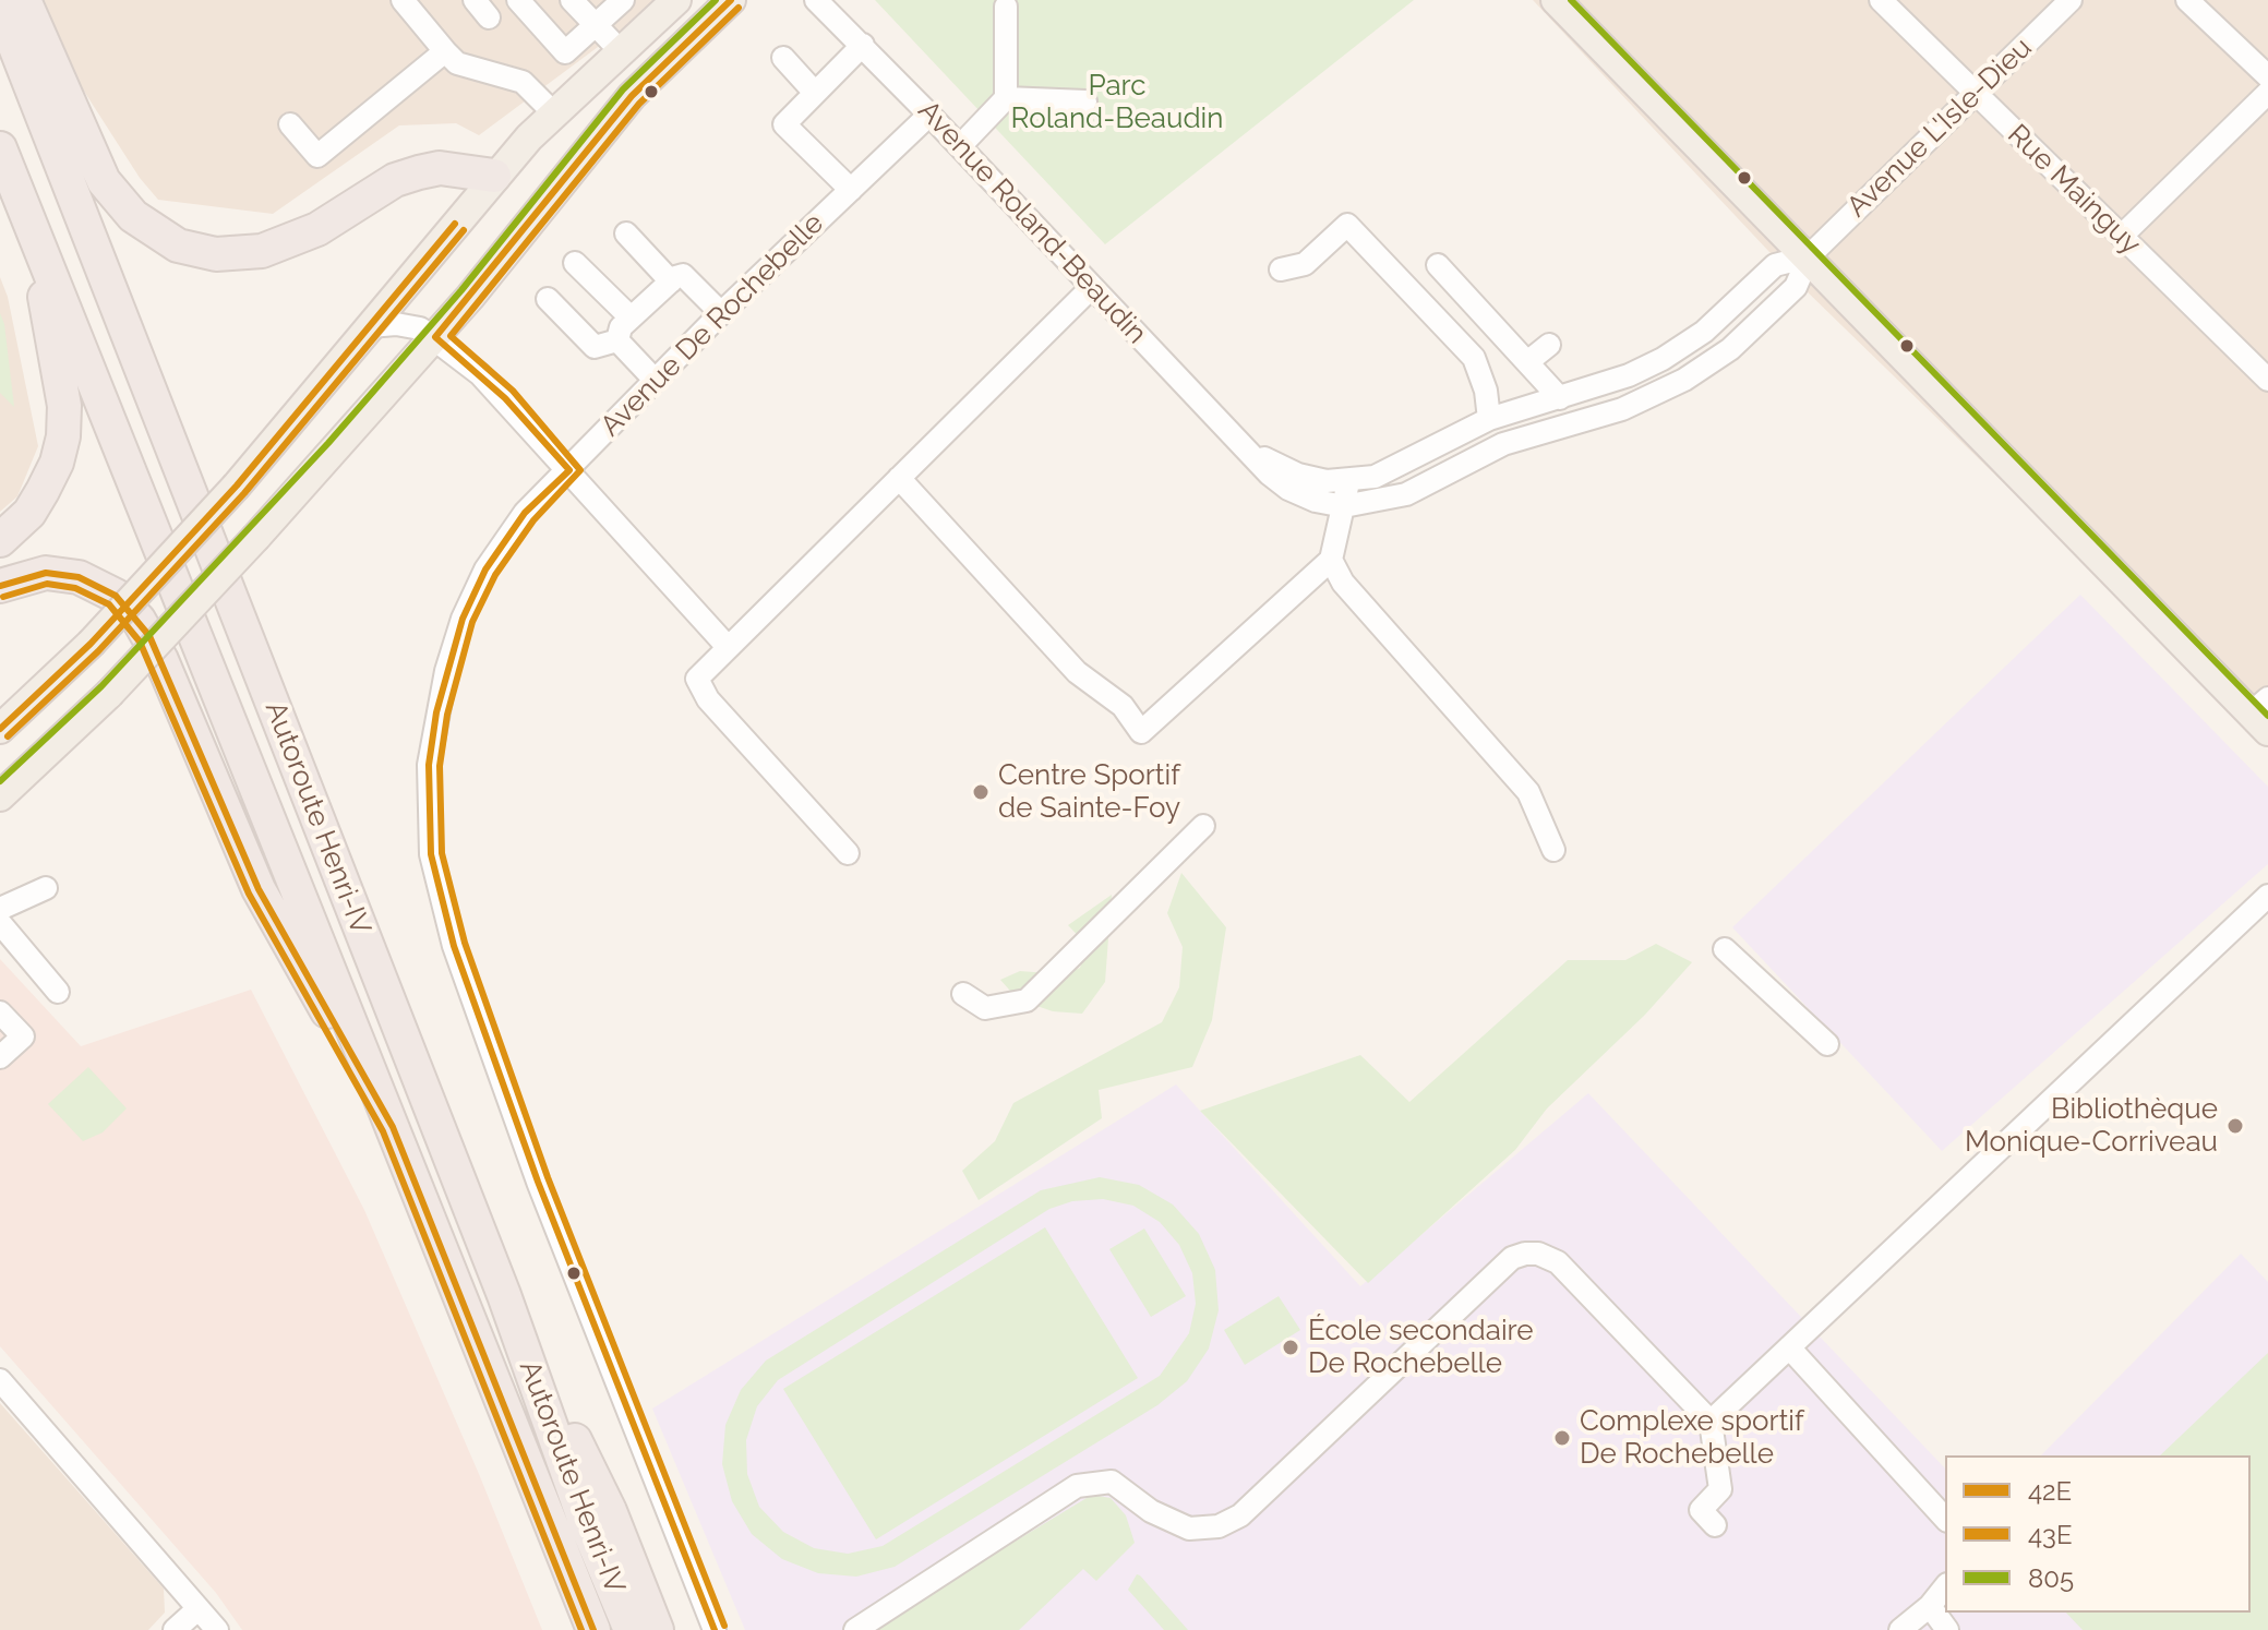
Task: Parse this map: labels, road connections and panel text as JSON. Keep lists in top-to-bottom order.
{
  "streets": {
    "highway": ["Autoroute Henri-IV"],
    "street": [
      "Avenue L'Isle-Dieu",
      "Rue Mainguy",
      "Avenue Roland-Beaudin",
      "Avenue De Rochebelle"
    ]
  },
  "crossings": [
    ["Avenue L'Isle-Dieu", "Rue Mainguy"],
    ["Avenue L'Isle-Dieu", "Avenue Roland-Beaudin"],
    ["Avenue Roland-Beaudin", "Avenue De Rochebelle"]
  ],
  "parks": ["Parc Roland-Beaudin"],
  "places": [
    "Centre Sportif de Sainte-Foy",
    "Bibliothèque Monique-Corriveau",
    "École secondaire De Rochebelle",
    "Complexe sportif De Rochebelle"
  ],
  "lines": ["transit line 42E", "transit line 805", "transit line 43E"],
  "legend": ["42E", "43E", "805"]
}
